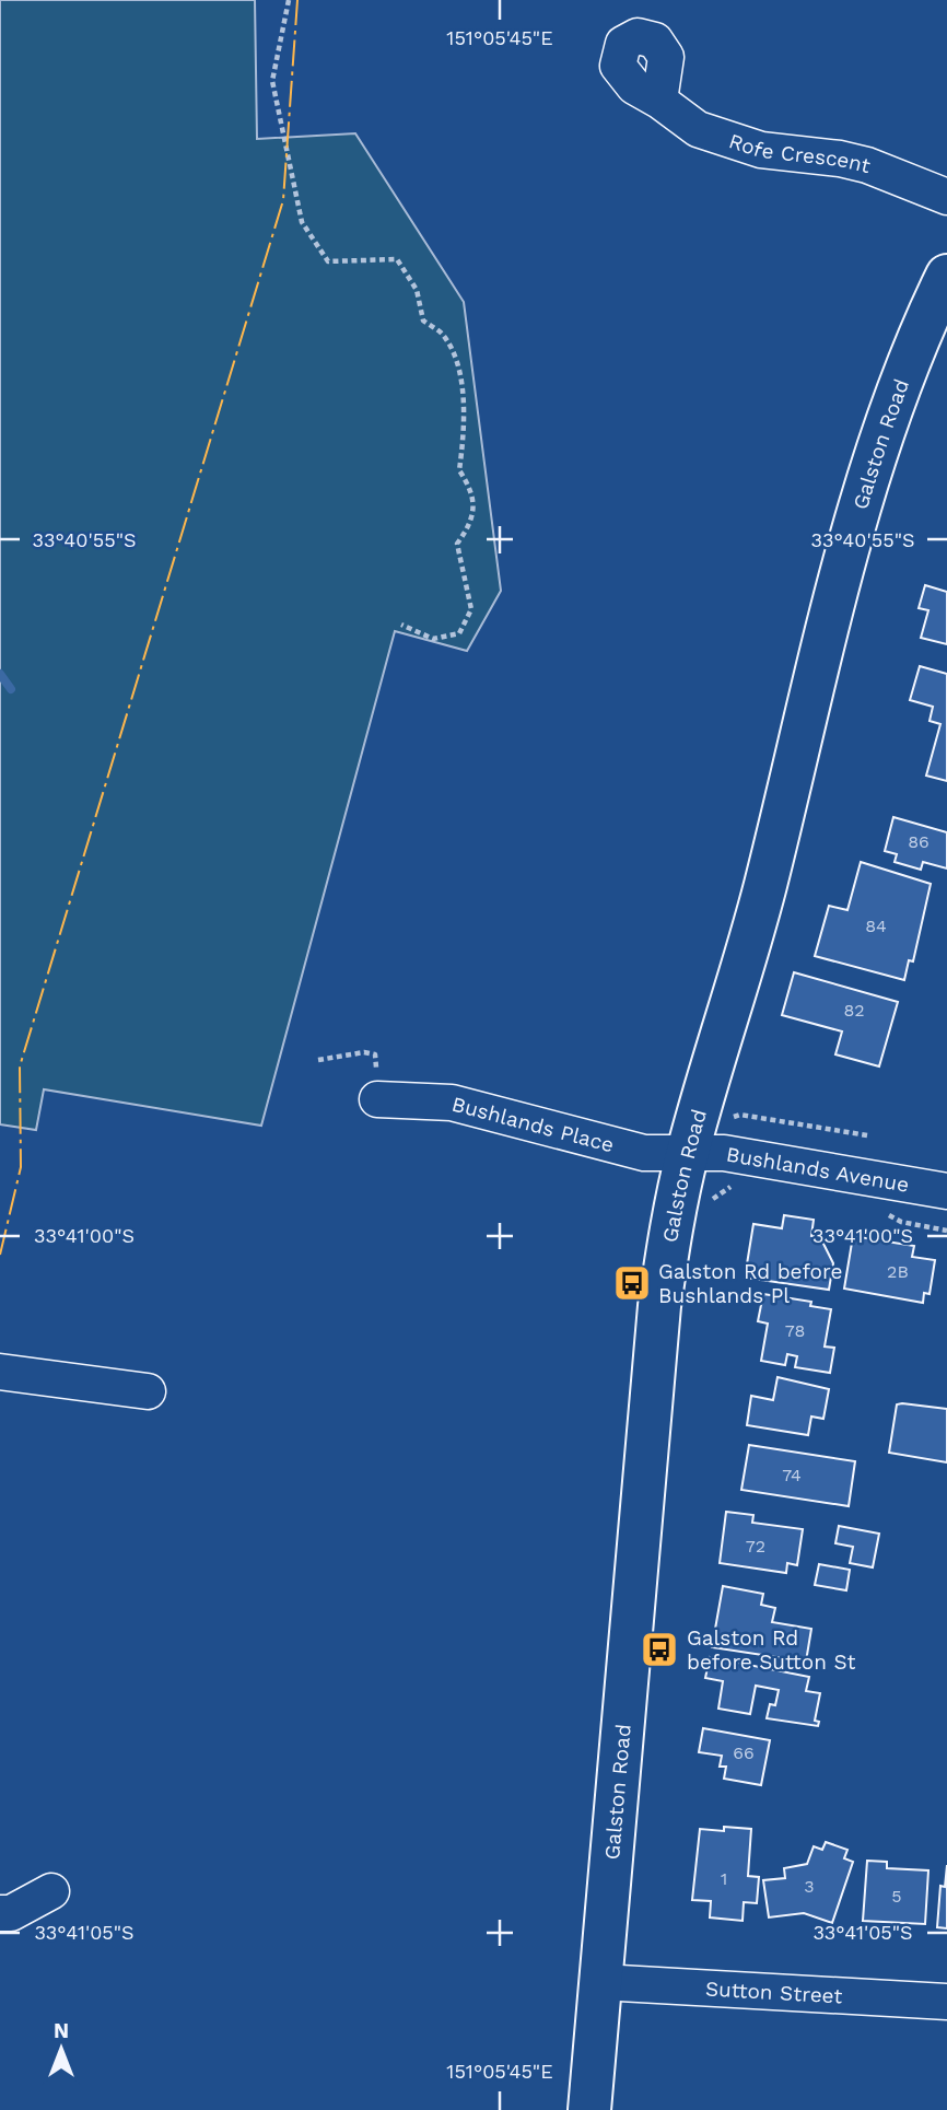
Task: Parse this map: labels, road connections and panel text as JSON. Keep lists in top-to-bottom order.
{
  "streets": {
    "main road": ["Galston Road"],
    "street": [
      "Rofe Crescent",
      "Bushlands Place",
      "Bushlands Avenue",
      "Sutton Street"
    ]
  },
  "crossings": [
    ["Galston Road", "Bushlands Place"],
    ["Galston Road", "Bushlands Avenue"],
    ["Galston Road", "Sutton Street"],
    ["Bushlands Place", "Bushlands Avenue"]
  ],
  "places": {
    "bus stop": ["Galston Rd before Bushlands Pl", "Galston Rd before Sutton St"]
  },
  "house_numbers": [
    "86",
    "84",
    "82",
    "2B",
    "78",
    "74",
    "72",
    "66",
    "1",
    "3",
    "5"
  ],
  "north": "top",
  "coordinates": [
    "151°05'45\"E",
    "33°40'55\"S",
    "33°41'00\"S",
    "33°41'05\"S"
  ]
}
